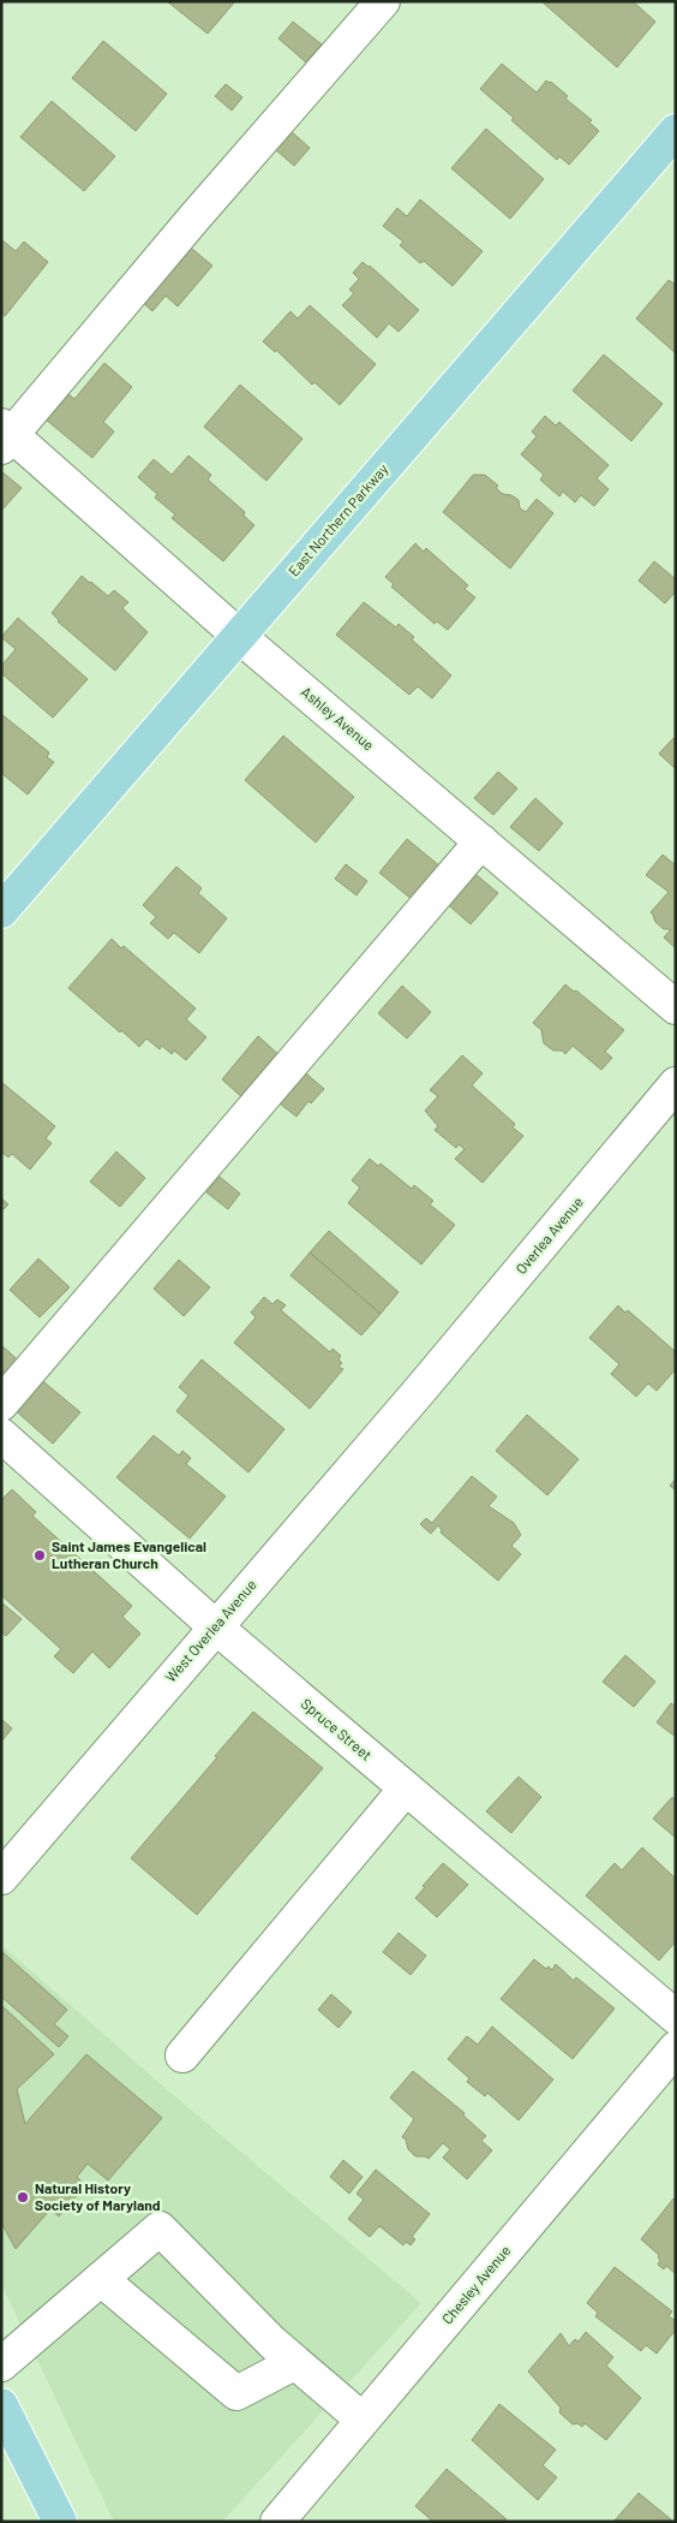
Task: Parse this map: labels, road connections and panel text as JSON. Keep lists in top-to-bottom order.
{
  "streets": {
    "main road": ["East Northern Parkway"],
    "street": [
      "Ashley Avenue",
      "Overlea Avenue",
      "West Overlea Avenue",
      "Spruce Street",
      "Chesley Avenue"
    ]
  },
  "crossings": [
    ["East Northern Parkway", "Ashley Avenue"],
    ["Overlea Avenue", "West Overlea Avenue"],
    ["West Overlea Avenue", "Spruce Street"]
  ],
  "places": ["Saint James Evangelical Lutheran Church", "Natural History Society of Maryland"]
}
